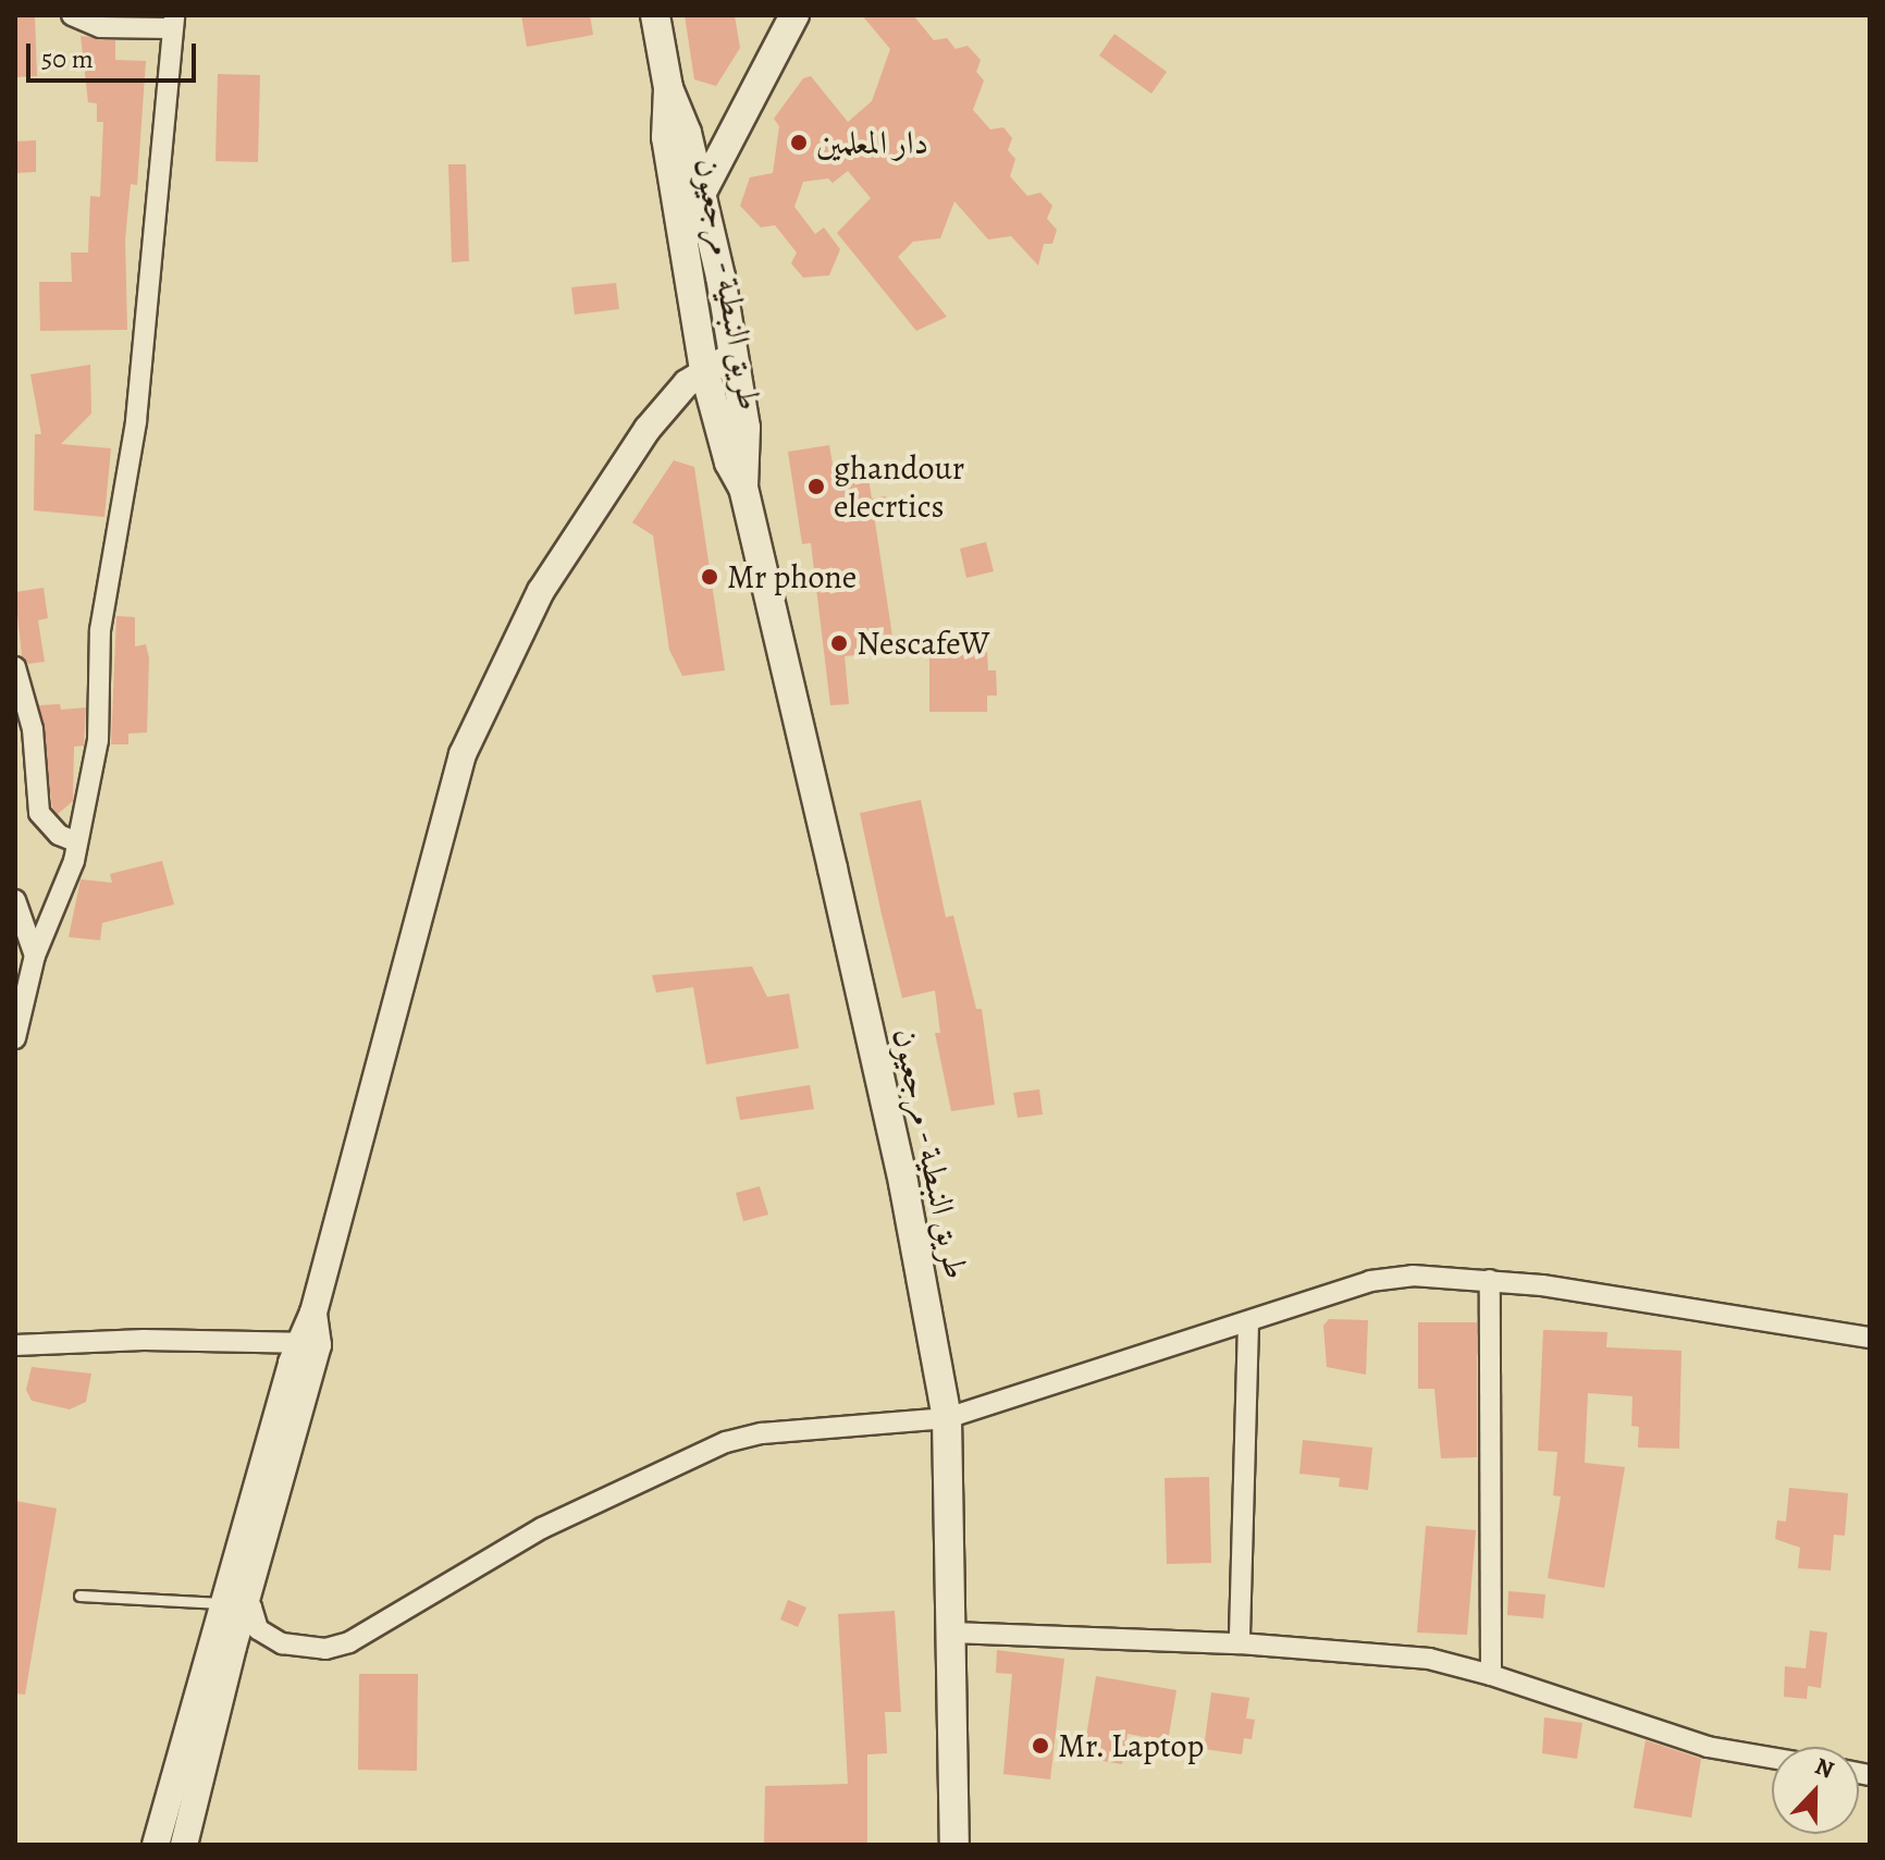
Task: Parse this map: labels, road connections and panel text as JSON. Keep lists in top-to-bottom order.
{
  "streets": {
    "main road": ["طريق النبطية - مرجعيون"]
  },
  "places": [
    "دار المعلمين",
    "ghandour elecrtics",
    "Mr phone",
    "NescafeW",
    "Mr. Laptop"
  ],
  "scale_bar": "50 m",
  "north": "top"
}
